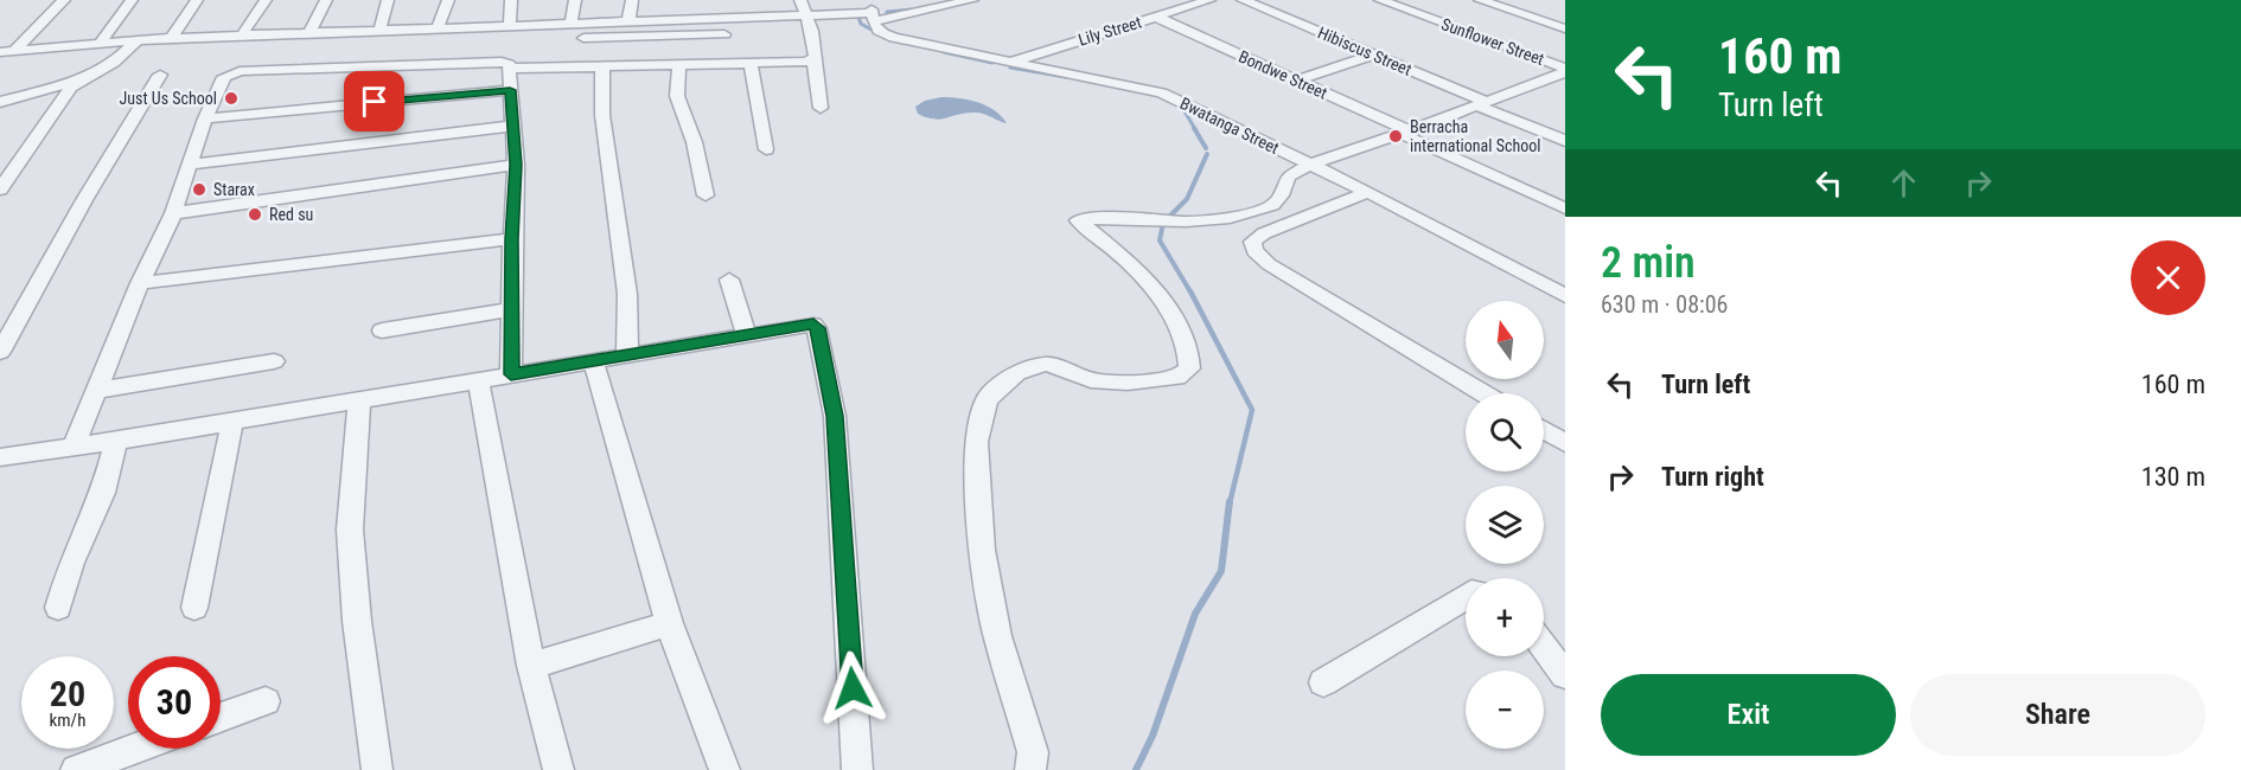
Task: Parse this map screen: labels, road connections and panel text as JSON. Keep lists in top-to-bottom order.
{
  "streets": {
    "street": [
      "Lily Street",
      "Sunflower Street",
      "Hibiscus Street",
      "Bondwe Street",
      "Bwatanga Street"
    ]
  },
  "crossings": [
    ["Lily Street", "Bondwe Street"],
    ["Lily Street", "Bwatanga Street"]
  ],
  "places": [
    "Just Us School",
    "Berracha international School",
    "Starax",
    "Red su"
  ],
  "north": "top",
  "page": {
    "turn": ["160 m", "Turn left"],
    "heading": ["2 min", "630 m · 08:06"],
    "map_buttons": ["+", "−"],
    "list": [
      {
        "name": "Turn left",
        "value": "160 m"
      },
      {
        "name": "Turn right",
        "value": "130 m"
      }
    ],
    "speed": "20 km/h",
    "limit": "30",
    "buttons": ["Exit", "Share"]
  }
}
